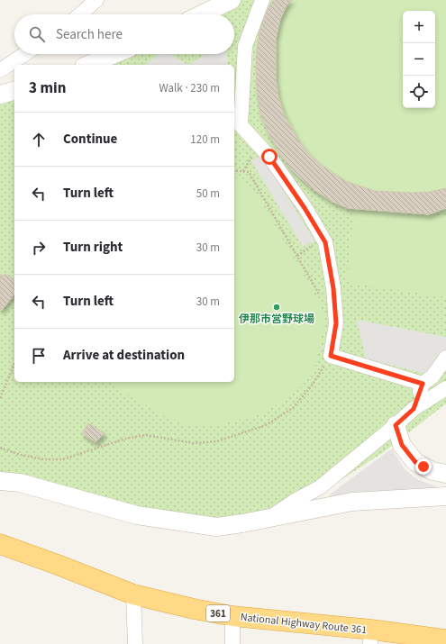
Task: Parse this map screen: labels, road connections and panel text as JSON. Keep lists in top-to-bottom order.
{
  "streets": {
    "highway": ["361", "National Highway Route 361"]
  },
  "places": ["伊那市営野球場"],
  "page": {
    "map_buttons": ["+", "−"],
    "search": "Search here",
    "heading": ["3 min", "Walk · 230 m"],
    "list": [
      ["Continue", "120 m"],
      ["Turn left", "50 m"],
      ["Turn right", "30 m"],
      ["Turn left", "30 m"],
      "Arrive at destination"
    ]
  }
}
